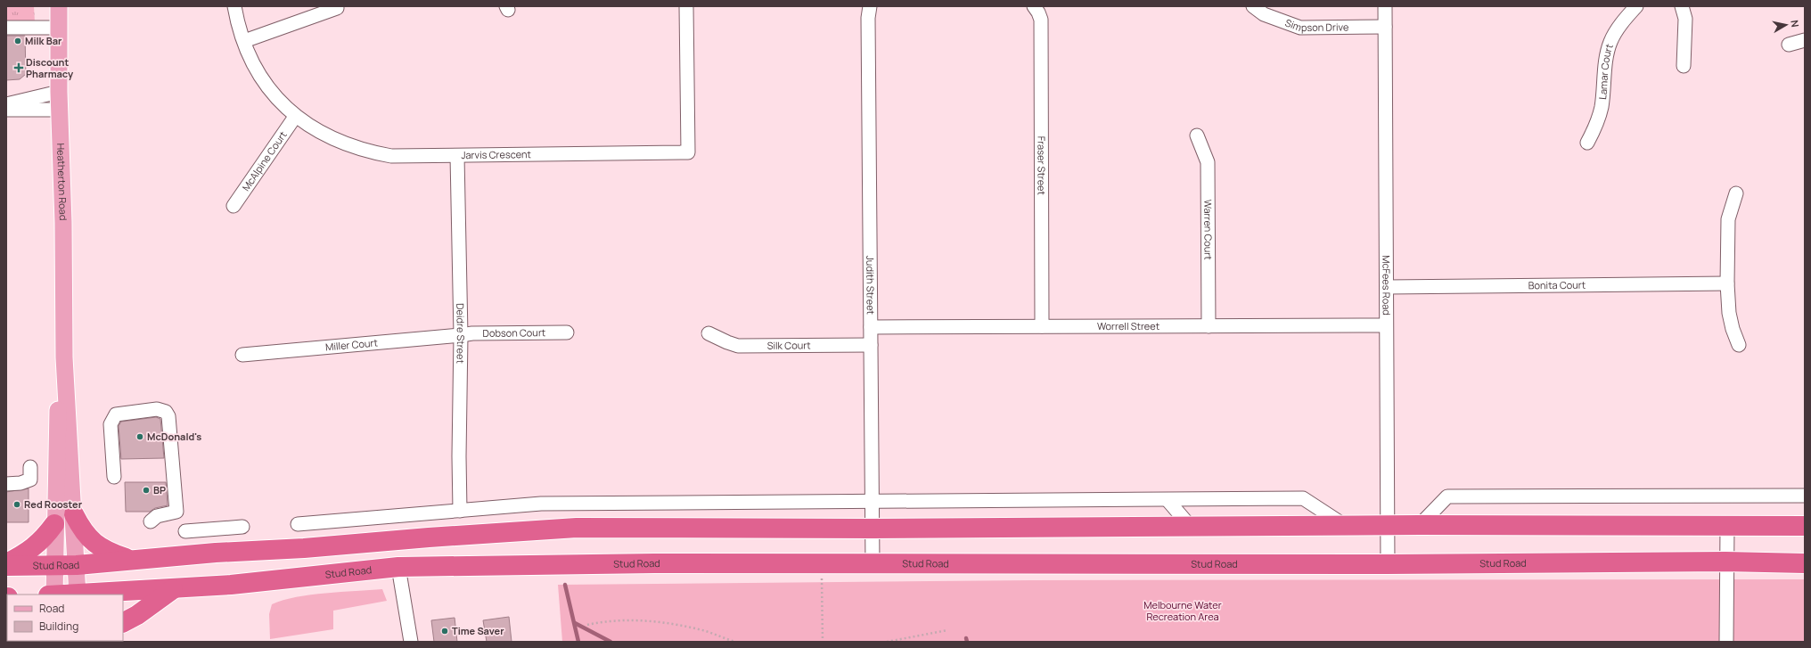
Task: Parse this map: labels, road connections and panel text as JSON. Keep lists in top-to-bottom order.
{
  "streets": {
    "highway": ["Stud Road"],
    "main road": ["Heatherton Road"],
    "street": [
      "Simpson Drive",
      "Lamar Court",
      "Jarvis Crescent",
      "McAlpine Court",
      "Fraser Street",
      "Warren Court",
      "Judith Street",
      "McFees Road",
      "Bonita Court",
      "Worrell Street",
      "Deidre Street",
      "Dobson Court",
      "Miller Court",
      "Silk Court"
    ]
  },
  "crossings": [
    ["Simpson Drive", "McFees Road"],
    ["Jarvis Crescent", "McAlpine Court"],
    ["Jarvis Crescent", "Deidre Street"],
    ["Fraser Street", "Worrell Street"],
    ["Heatherton Road", "Stud Road"],
    ["Warren Court", "Worrell Street"],
    ["Judith Street", "Worrell Street"],
    ["Judith Street", "Silk Court"],
    ["Judith Street", "Stud Road"],
    ["McFees Road", "Bonita Court"],
    ["McFees Road", "Worrell Street"],
    ["McFees Road", "Stud Road"],
    ["Deidre Street", "Dobson Court"],
    ["Deidre Street", "Miller Court"],
    ["Dobson Court", "Miller Court"]
  ],
  "parks": ["Melbourne Water Recreation Area"],
  "places": {
    "other": [
      "Milk Bar",
      "McDonald's",
      "BP",
      "Red Rooster",
      "Time Saver"
    ],
    "health": ["Discount Pharmacy"]
  },
  "legend": ["Road", "Building"],
  "north": "right"
}
